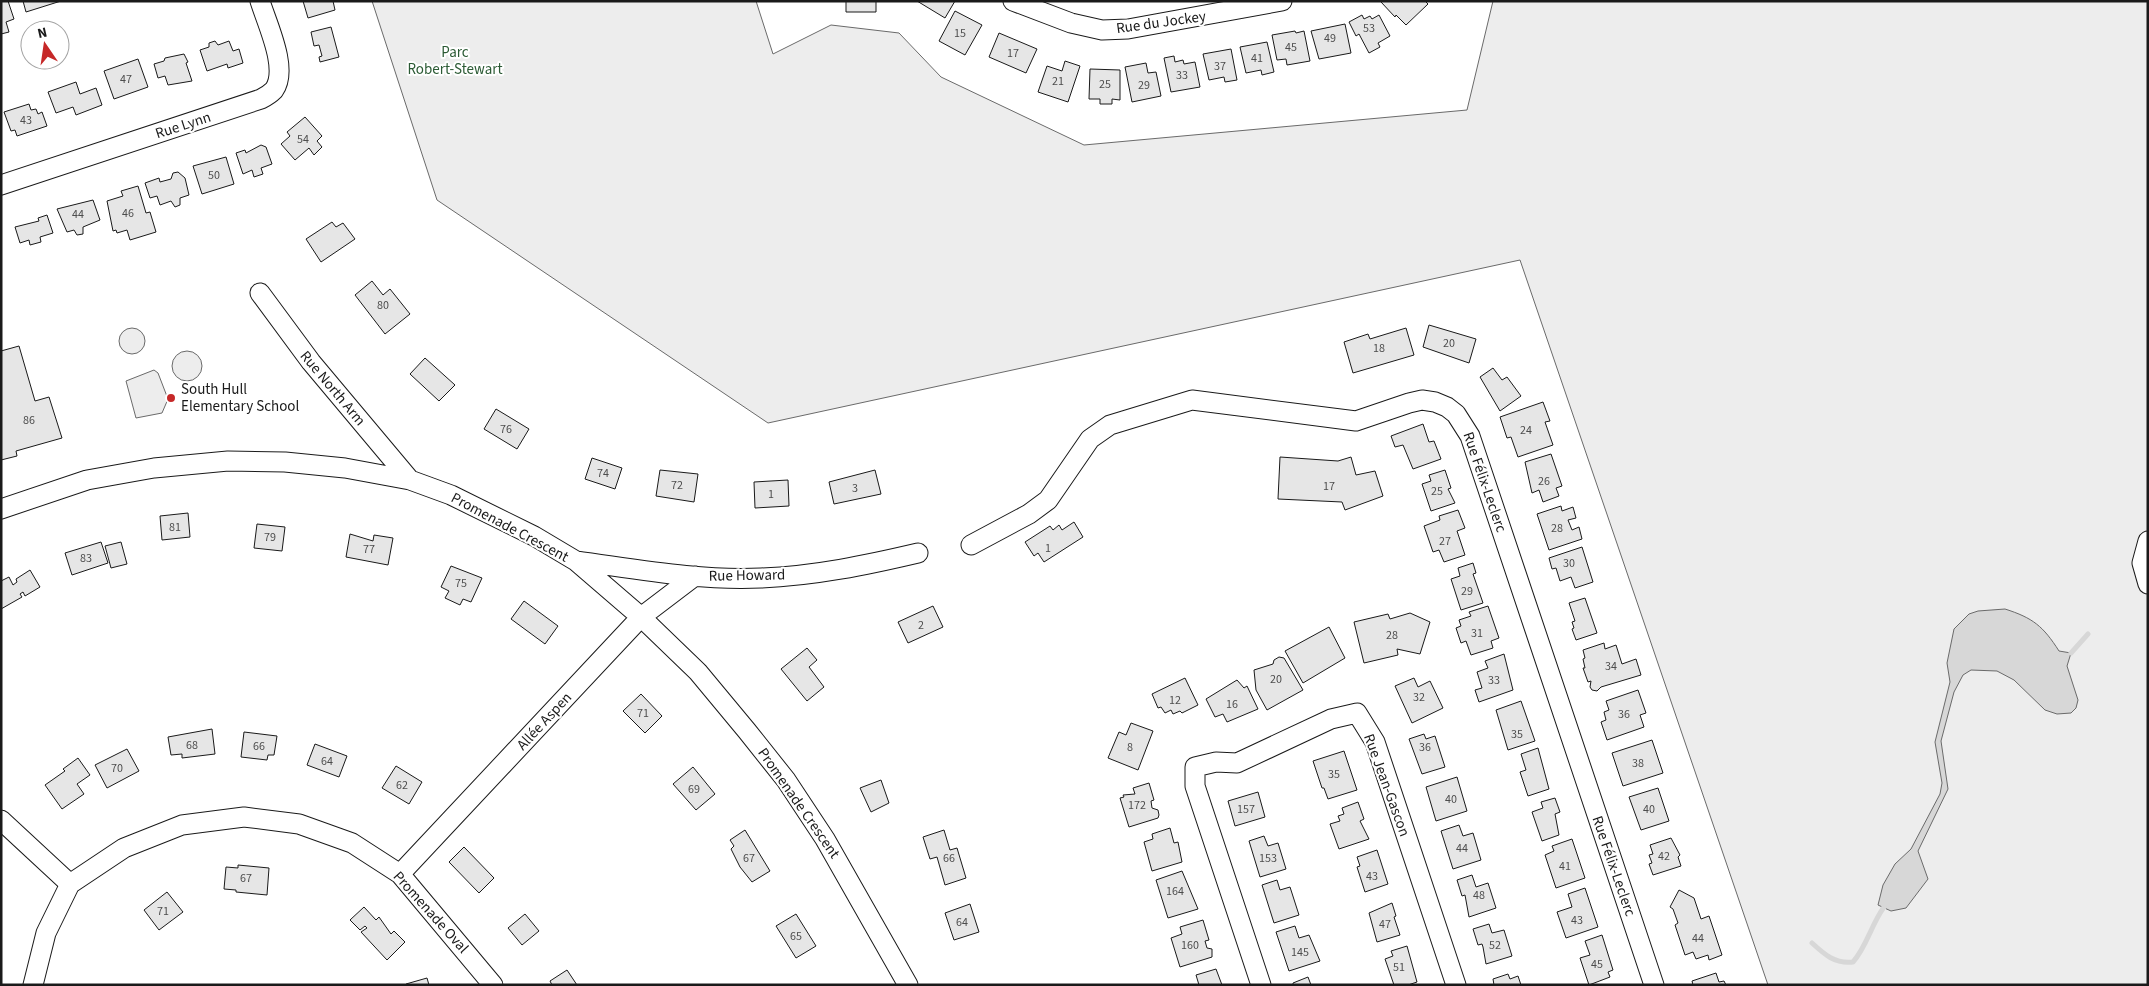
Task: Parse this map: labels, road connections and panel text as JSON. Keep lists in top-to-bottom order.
{
  "streets": {
    "street": [
      "Rue du Jockey",
      "Rue Lynn",
      "Rue North Arm",
      "Rue Félix-Leclerc",
      "Promenade Crescent",
      "Rue Howard",
      "Allée Aspen",
      "Rue Jean-Gascon",
      "Promenade Oval"
    ]
  },
  "crossings": [
    ["Rue North Arm", "Promenade Crescent"],
    ["Promenade Crescent", "Rue Howard"],
    ["Promenade Crescent", "Allée Aspen"],
    ["Rue Howard", "Allée Aspen"],
    ["Allée Aspen", "Promenade Oval"]
  ],
  "parks": ["Parc Robert-Stewart"],
  "places": ["South Hull Elementary School"],
  "house_numbers": [
    "53",
    "15",
    "49",
    "45",
    "17",
    "41",
    "37",
    "33",
    "47",
    "21",
    "25",
    "29",
    "43",
    "54",
    "50",
    "46",
    "44",
    "80",
    "20",
    "18",
    "86",
    "76",
    "24",
    "74",
    "26",
    "72",
    "17",
    "3",
    "25",
    "1",
    "81",
    "28",
    "79",
    "27",
    "1",
    "77",
    "83",
    "30",
    "75",
    "29",
    "2",
    "31",
    "28",
    "34",
    "20",
    "33",
    "32",
    "12",
    "16",
    "71",
    "36",
    "35",
    "68",
    "66",
    "8",
    "36",
    "64",
    "38",
    "70",
    "35",
    "62",
    "69",
    "40",
    "172",
    "157",
    "40",
    "44",
    "42",
    "67",
    "66",
    "153",
    "41",
    "43",
    "67",
    "164",
    "48",
    "71",
    "43",
    "64",
    "47",
    "65",
    "44",
    "160",
    "52",
    "145",
    "45",
    "51"
  ],
  "north": "top"
}
